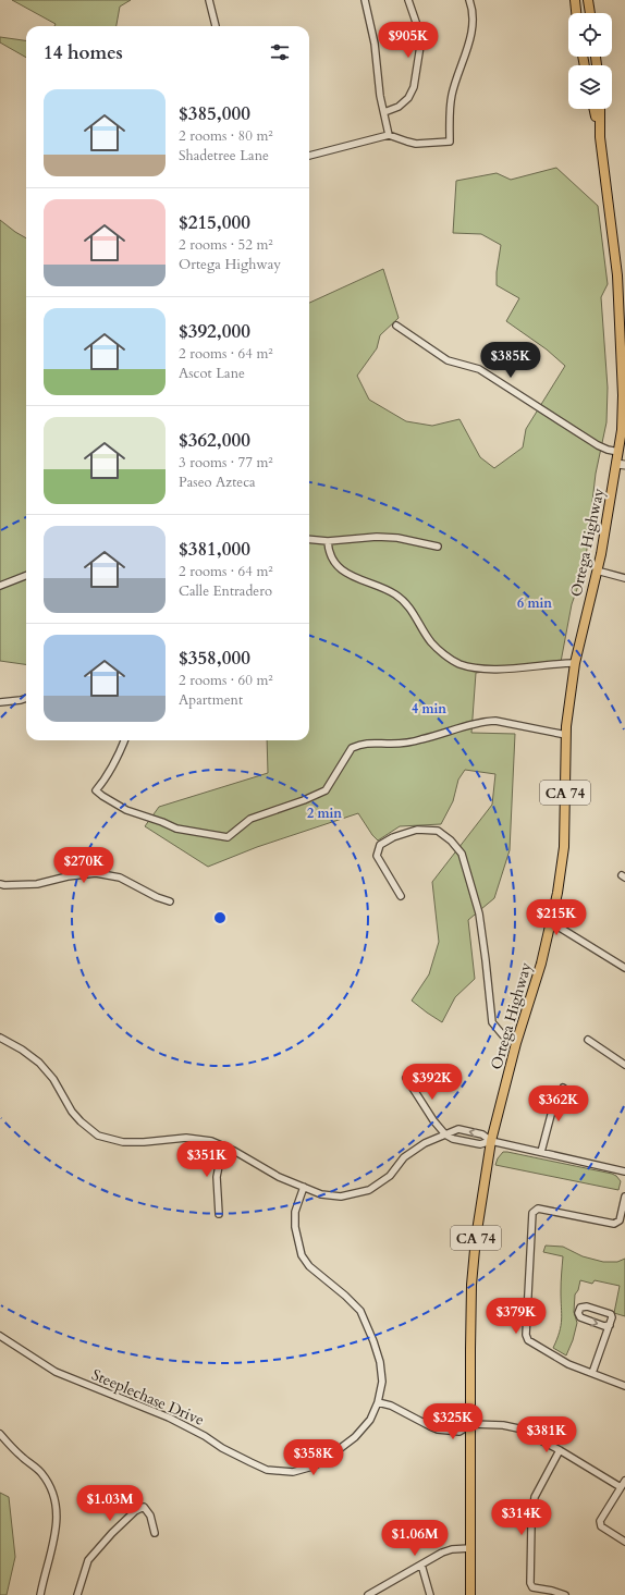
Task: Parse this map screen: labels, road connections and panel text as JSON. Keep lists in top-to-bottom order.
{
  "streets": {
    "main road": ["Ortega Highway", "CA 74"],
    "street": ["Steeplechase Drive"]
  },
  "page": {
    "price": [
      "$905K",
      "$385K",
      "$270K",
      "$215K",
      "$392K",
      "$362K",
      "$351K",
      "$379K",
      "$325K",
      "$381K",
      "$358K",
      "$1.03M",
      "$314K",
      "$1.06M"
    ],
    "heading": "14 homes",
    "list": [
      {
        "name": "$385,000",
        "note": "2 rooms · 80 m² · Shadetree Lane"
      },
      {
        "name": "$215,000",
        "note": "2 rooms · 52 m² · Ortega Highway"
      },
      {
        "name": "$392,000",
        "note": "2 rooms · 64 m² · Ascot Lane"
      },
      {
        "name": "$362,000",
        "note": "3 rooms · 77 m² · Paseo Azteca"
      },
      {
        "name": "$381,000",
        "note": "2 rooms · 64 m² · Calle Entradero"
      },
      {
        "name": "$358,000",
        "note": "2 rooms · 60 m² · Apartment"
      }
    ]
  },
  "rings": ["6 min", "4 min", "2 min"]
}
